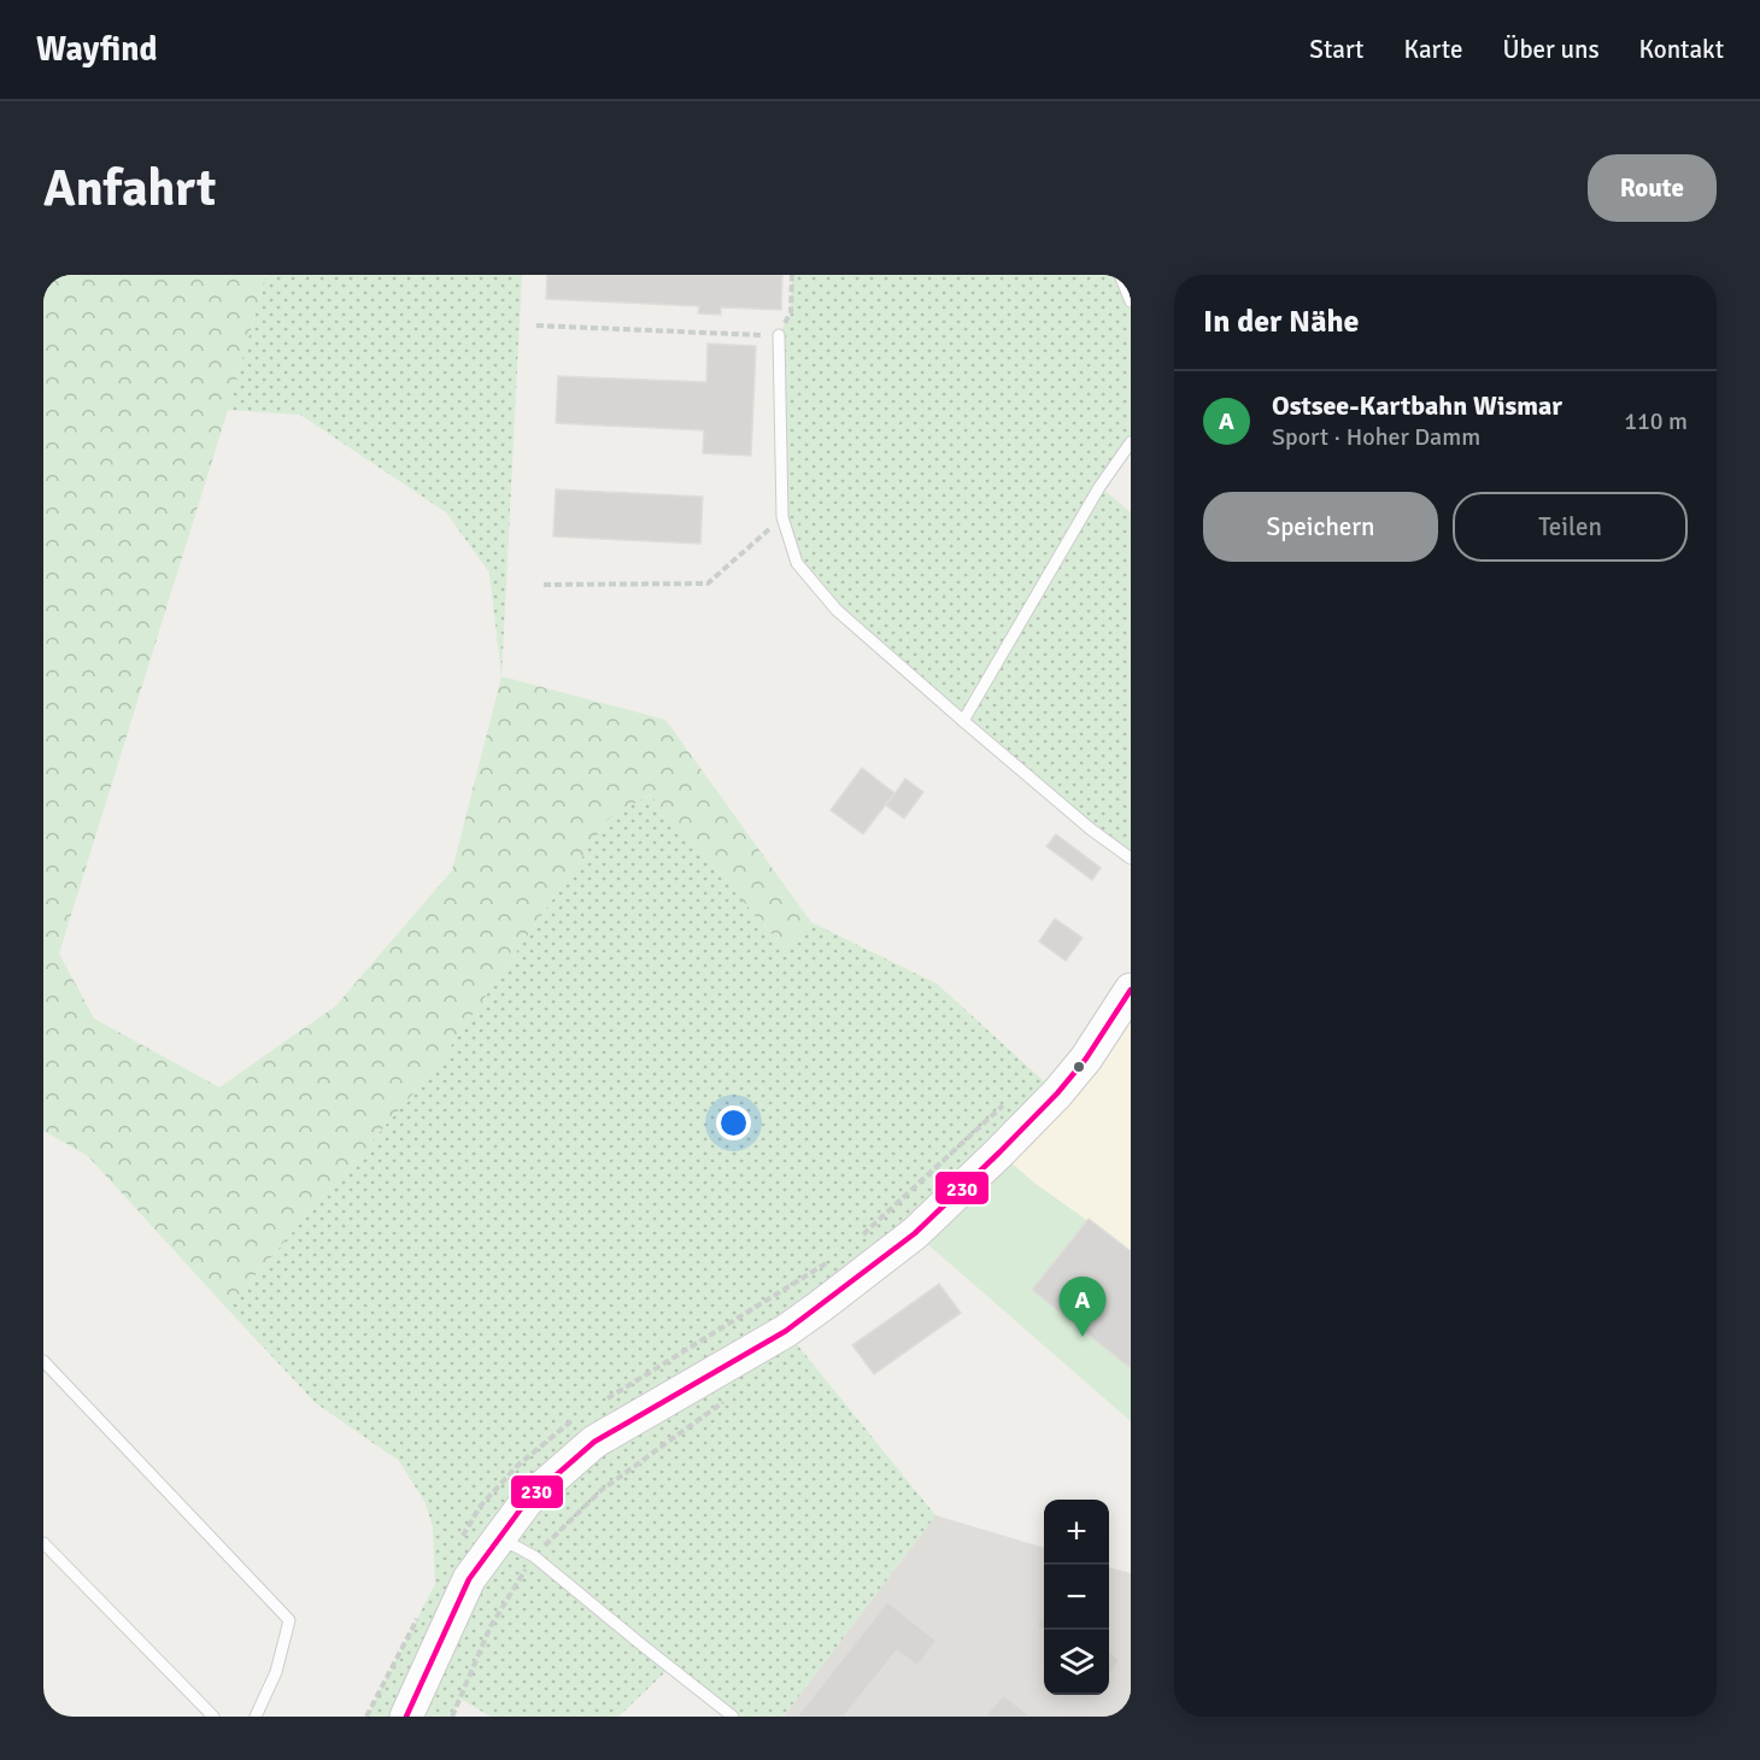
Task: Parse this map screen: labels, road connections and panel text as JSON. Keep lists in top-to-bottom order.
{
  "lines": ["transit line 230"],
  "page": {
    "header": "Wayfind",
    "nav": [
      "Start",
      "Karte",
      "Über uns",
      "Kontakt"
    ],
    "buttons": [
      "Route",
      ["Speichern", "Teilen"]
    ],
    "title": "Anfahrt",
    "heading": "In der Nähe",
    "list": [
      {
        "mark": "A",
        "name": "Ostsee-Kartbahn Wismar",
        "note": "Sport · Hoher Damm",
        "value": "110 m"
      }
    ],
    "pins": "A",
    "map_buttons": ["+", "−"]
  }
}
